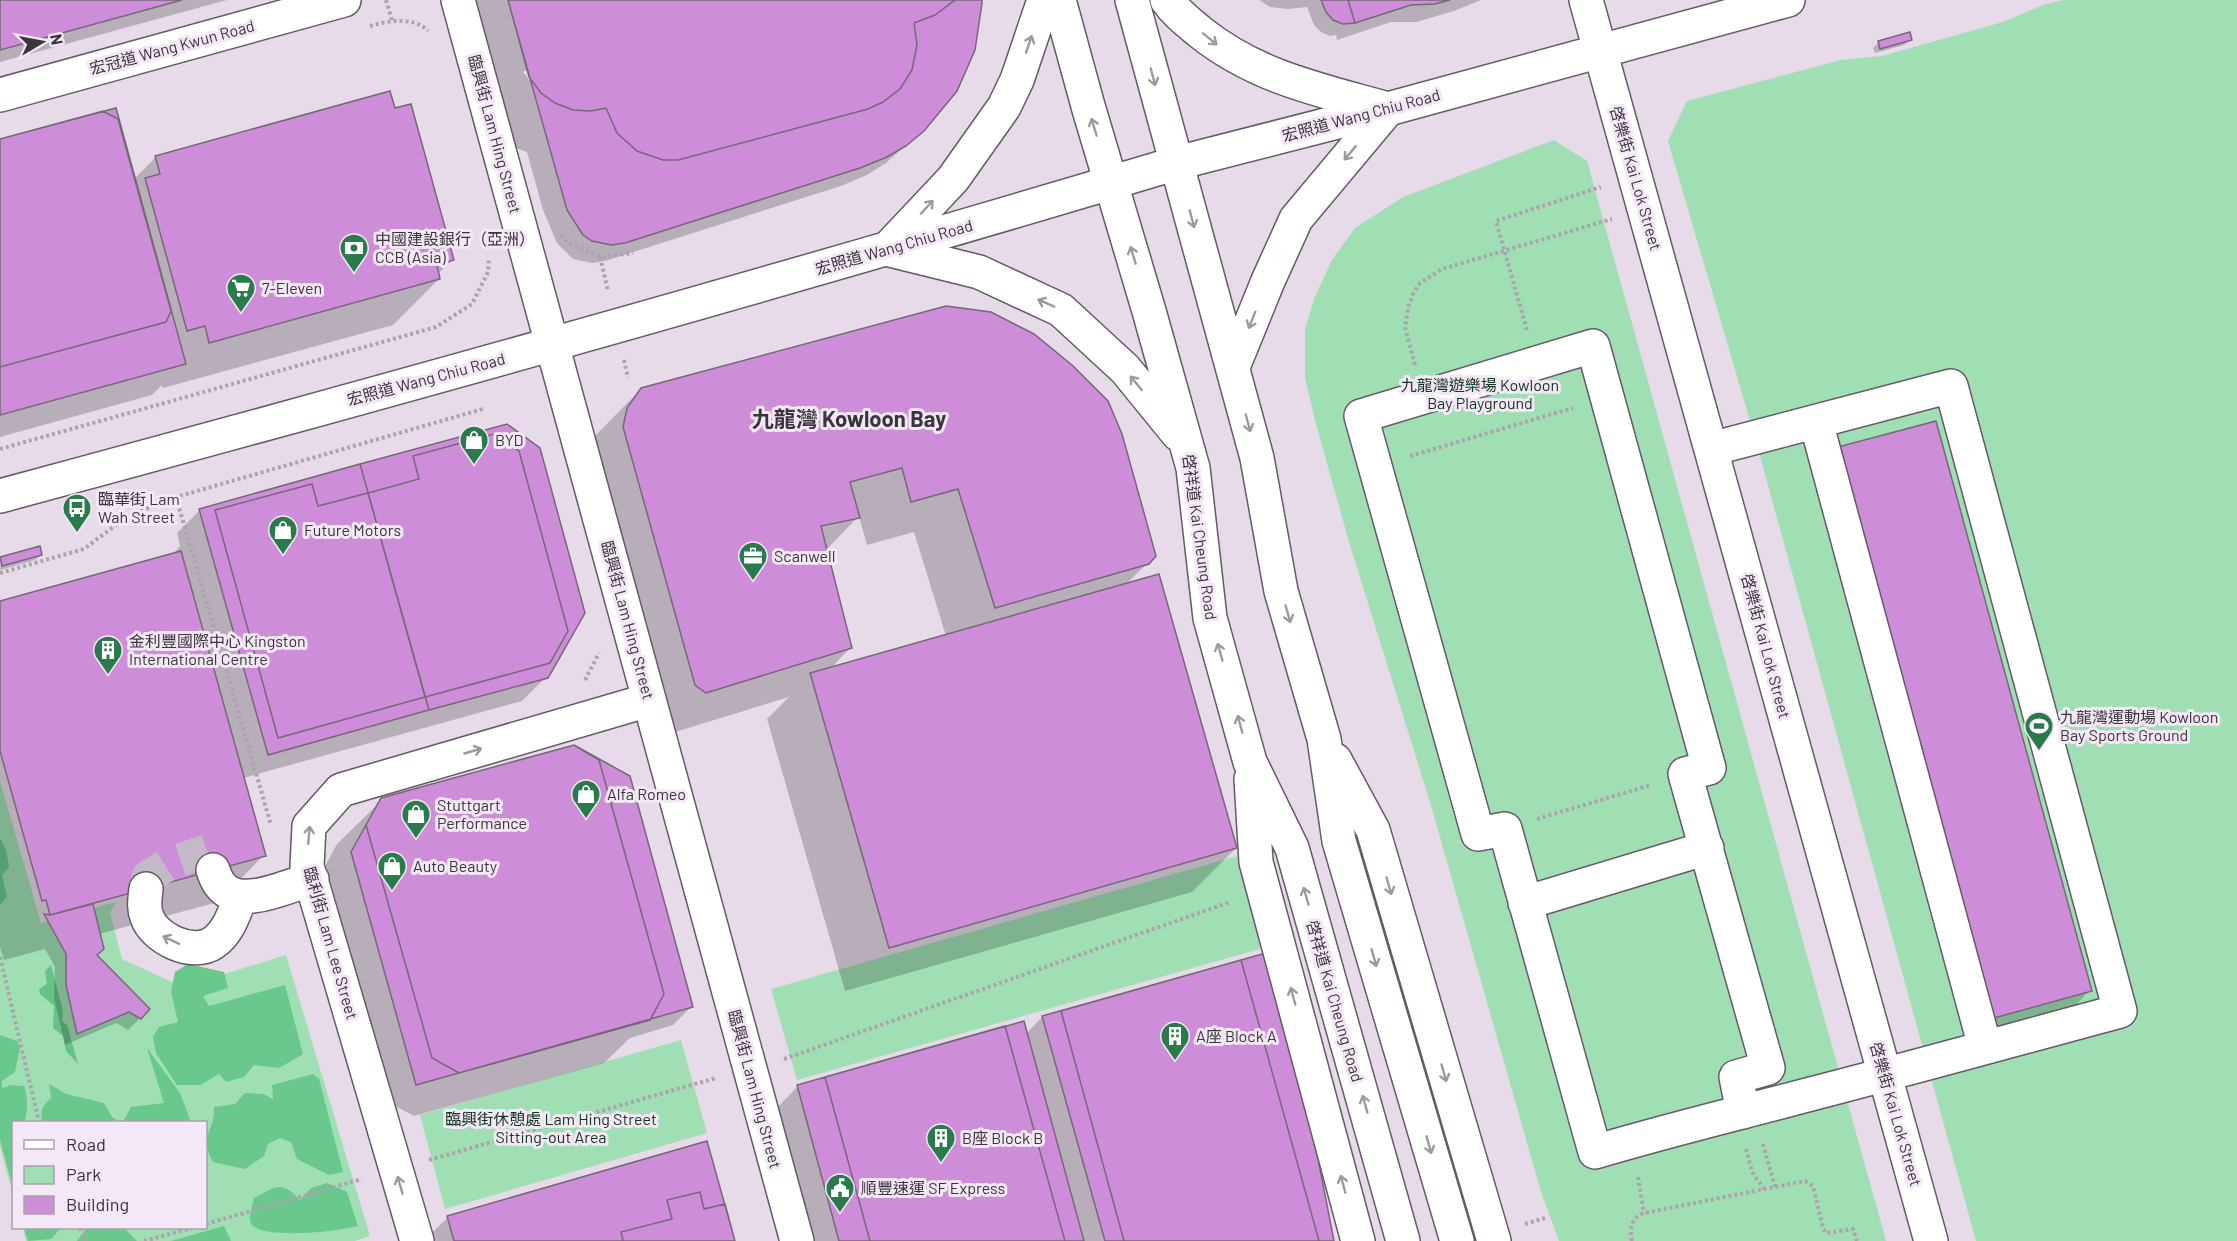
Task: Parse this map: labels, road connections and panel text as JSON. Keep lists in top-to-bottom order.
{
  "streets": {
    "street": [
      "宏冠道 Wang Kwun Road",
      "宏照道 Wang Chiu Road",
      "臨興街 Lam Hing Street",
      "啓樂街 Kai Lok Street",
      "啓祥道 Kai Cheung Road",
      "臨利街 Lam Lee Street"
    ]
  },
  "crossings": [
    ["宏照道 Wang Chiu Road", "臨興街 Lam Hing Street"],
    ["宏照道 Wang Chiu Road", "啓樂街 Kai Lok Street"],
    ["宏照道 Wang Chiu Road", "啓祥道 Kai Cheung Road"],
    ["臨興街 Lam Hing Street", "臨利街 Lam Lee Street"]
  ],
  "districts": ["九龍灣 Kowloon Bay"],
  "parks": ["九龍灣遊樂場 Kowloon Bay Playground", "臨興街休憩處 Lam Hing Street Sitting-out Area"],
  "places": {
    "bank": ["中國建設銀行（亞洲） CCB (Asia)"],
    "supermarket": ["7-Eleven"],
    "shop": [
      "BYD",
      "Future Motors",
      "Alfa Romeo",
      "Stuttgart Performance",
      "Auto Beauty"
    ],
    "bus stop": ["臨華街 Lam Wah Street"],
    "office": ["Scanwell"],
    "building": ["金利豐國際中心 Kingston International Centre", "A座 Block A", "B座 Block B"],
    "sports": ["九龍灣運動場 Kowloon Bay Sports Ground"],
    "public building": ["順豐速運 SF Express"]
  },
  "legend": ["Road", "Park", "Building"],
  "north": "right"
}
